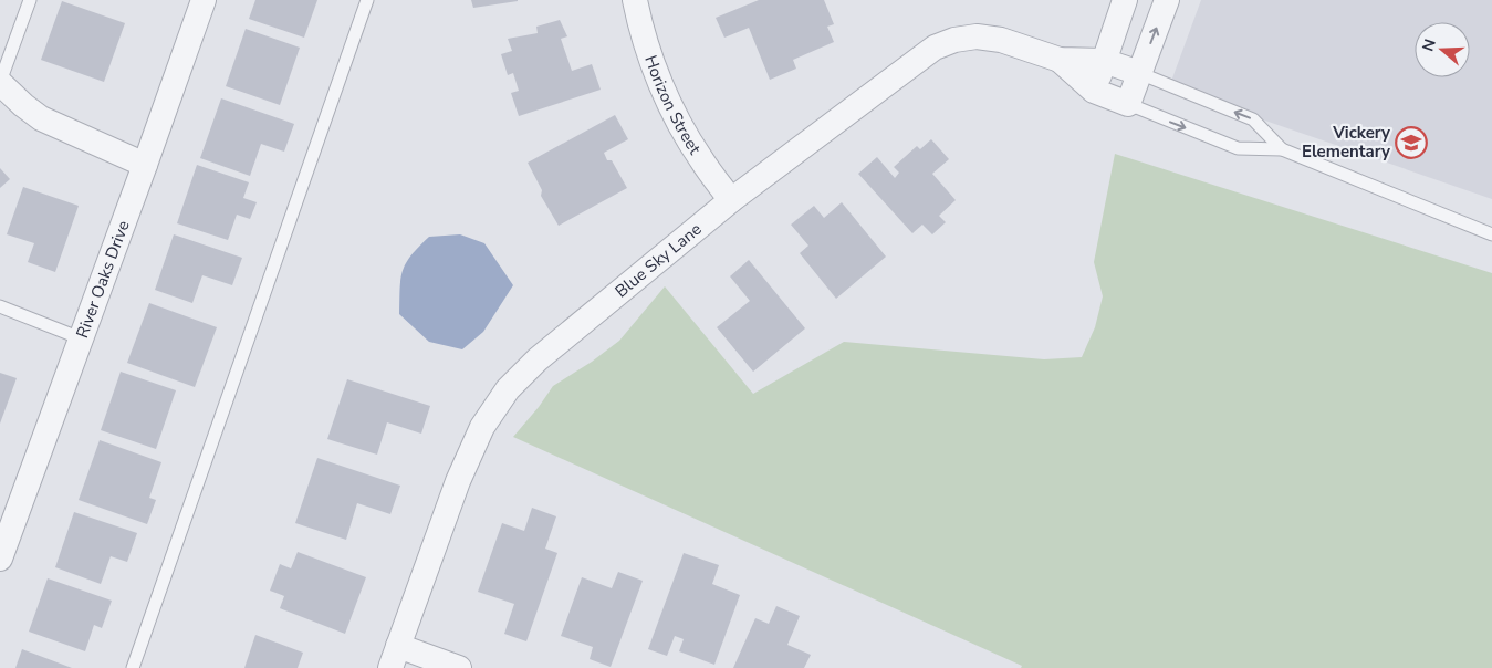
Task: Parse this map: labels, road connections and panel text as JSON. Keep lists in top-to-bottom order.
{
  "streets": {
    "street": ["Horizon Street", "Blue Sky Lane", "River Oaks Drive"]
  },
  "crossings": [
    ["Horizon Street", "Blue Sky Lane"]
  ],
  "places": {
    "school or university": ["Vickery Elementary"]
  },
  "north": "left"
}
